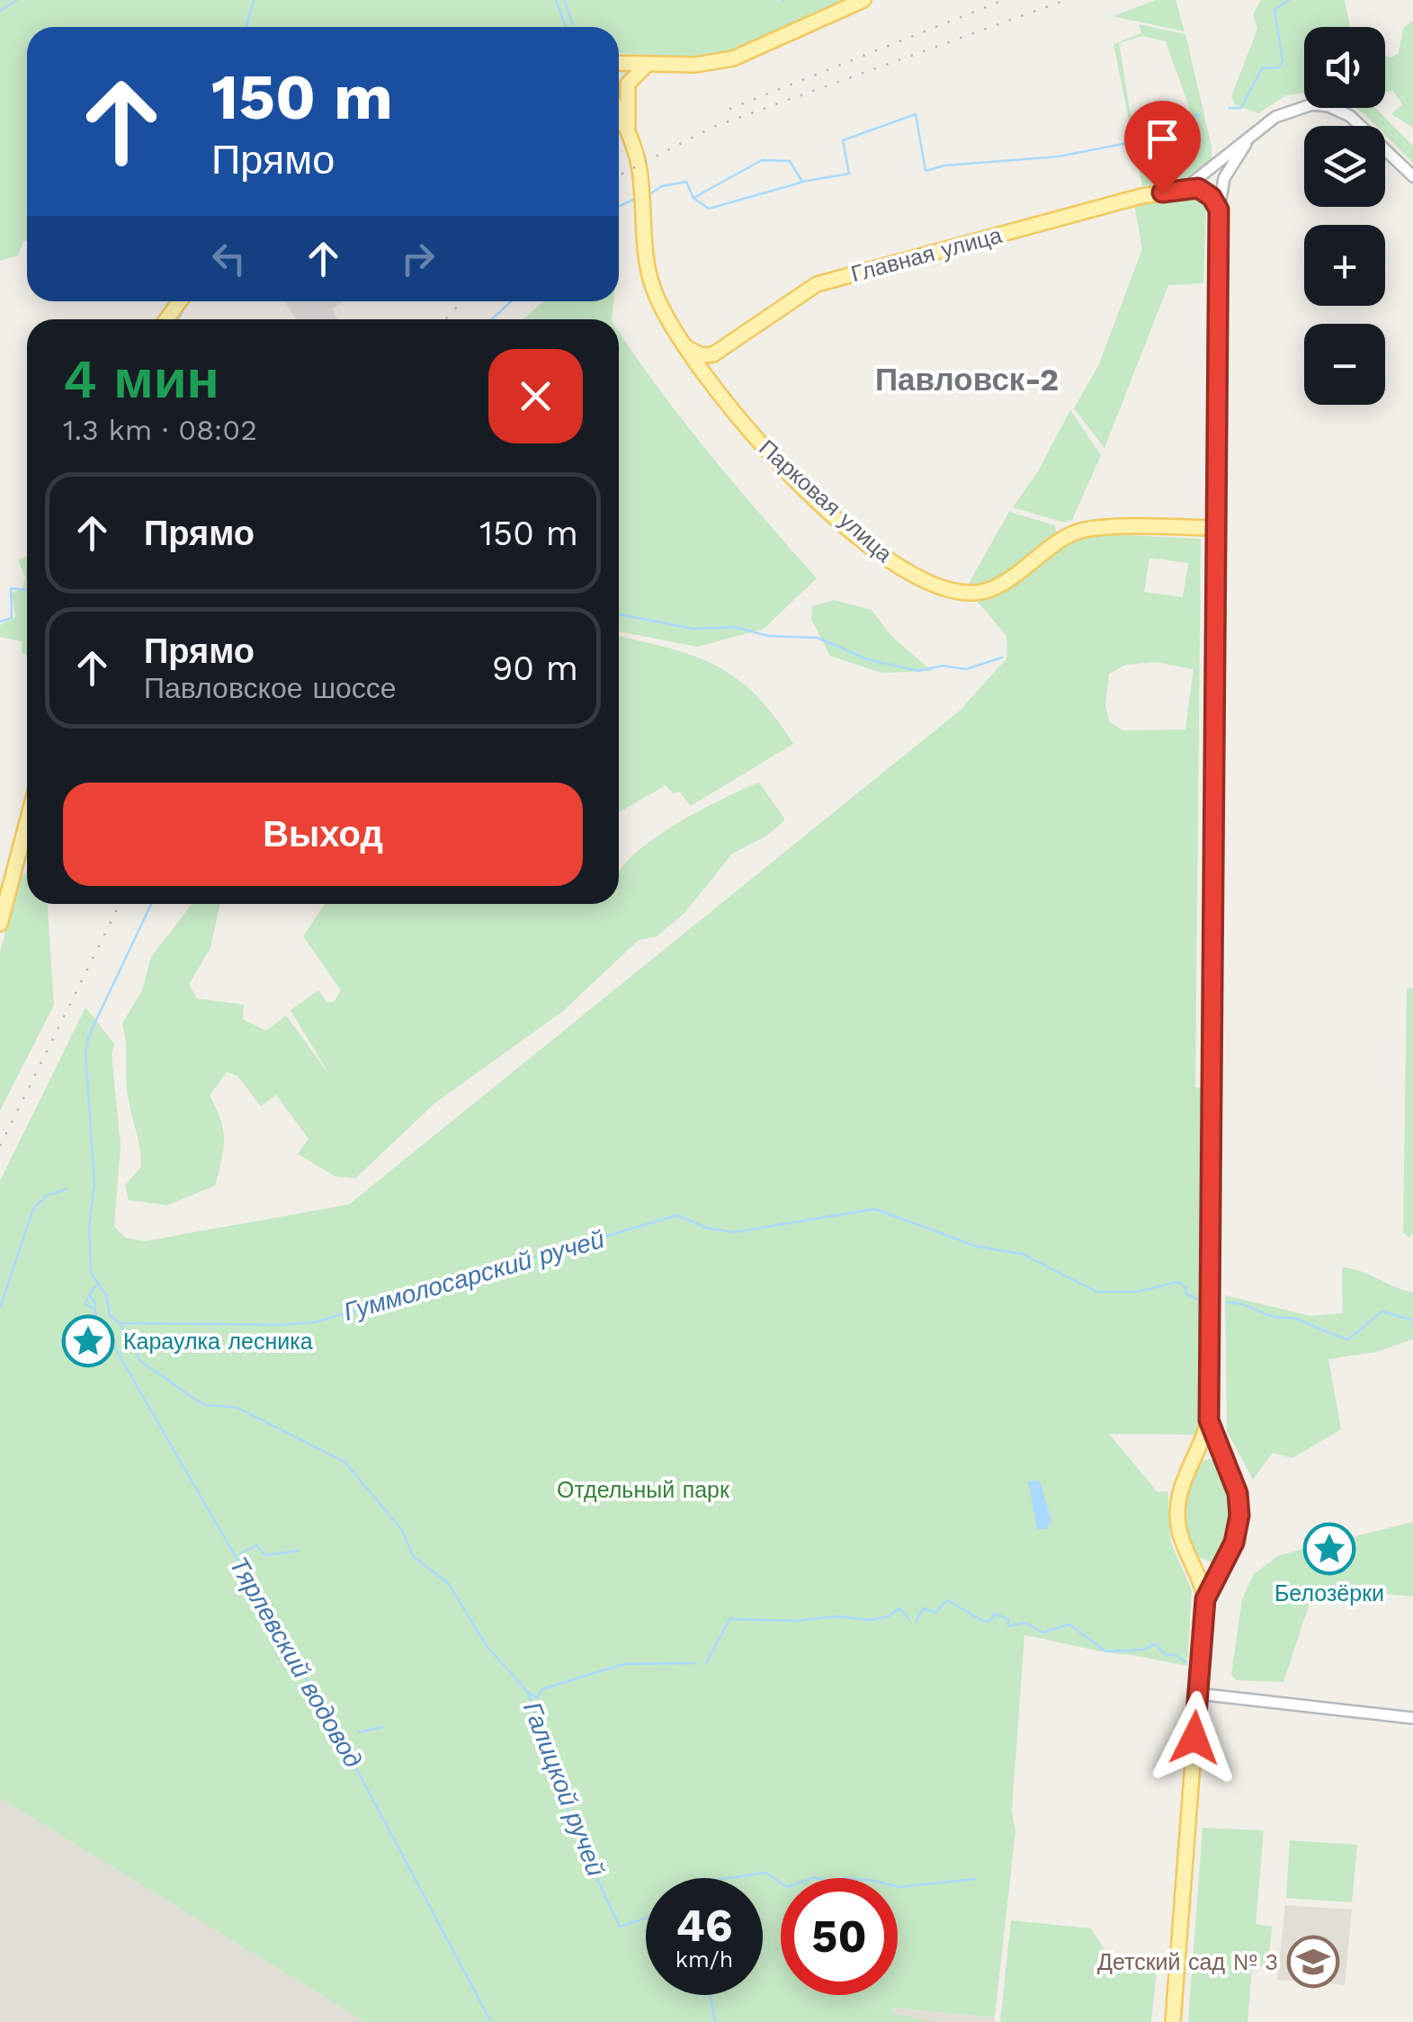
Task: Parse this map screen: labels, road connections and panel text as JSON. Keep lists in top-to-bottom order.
{
  "streets": {
    "main road": ["Главная улица", "Парковая улица"]
  },
  "districts": ["Павловск-2"],
  "water": ["Гуммолосарский ручей", "Тярлевский водовод", "Галицкой ручей"],
  "parks": ["Отдельный парк"],
  "places": {
    "place": ["Караулка лесника", "Белозёрки"],
    "school or university": ["Детский сад № 3"]
  },
  "page": {
    "map_buttons": ["+", "−"],
    "turn": ["150 m", "Прямо"],
    "heading": ["4 мин", "1.3 km · 08:02"],
    "list": [
      {
        "name": "Прямо",
        "value": "150 m"
      },
      {
        "name": "Прямо",
        "note": "Павловское шоссе",
        "value": "90 m"
      }
    ],
    "buttons": "Выход",
    "speed": "46 km/h",
    "limit": "50"
  }
}
